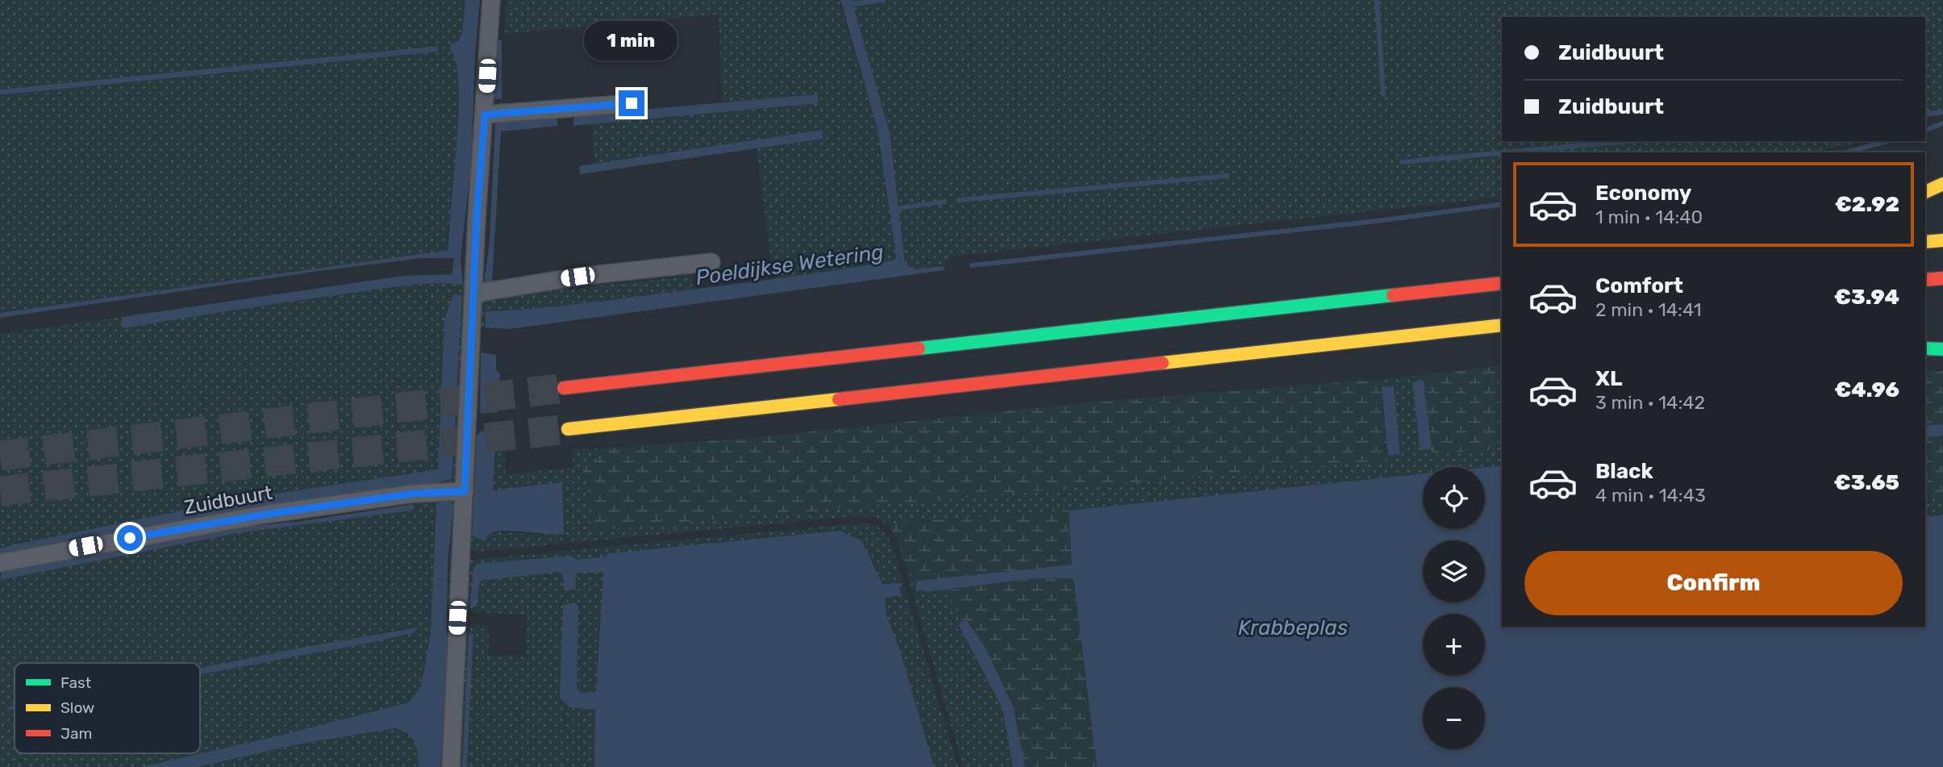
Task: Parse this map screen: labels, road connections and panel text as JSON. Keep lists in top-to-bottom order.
{
  "streets": {
    "street": ["Zuidbuurt"]
  },
  "water": ["Poeldijkse Wetering", "Krabbeplas"],
  "legend": ["Fast", "Slow", "Jam"],
  "page": {
    "banner": ["Zuidbuurt", "Zuidbuurt"],
    "bubble": "1 min",
    "list": [
      {
        "name": "Economy",
        "note": "1 min · 14:40",
        "value": "€2.92"
      },
      {
        "name": "Comfort",
        "note": "2 min · 14:41",
        "value": "€3.94"
      },
      {
        "name": "XL",
        "note": "3 min · 14:42",
        "value": "€4.96"
      },
      {
        "name": "Black",
        "note": "4 min · 14:43",
        "value": "€3.65"
      }
    ],
    "map_buttons": ["+", "−"],
    "buttons": "Confirm"
  }
}
